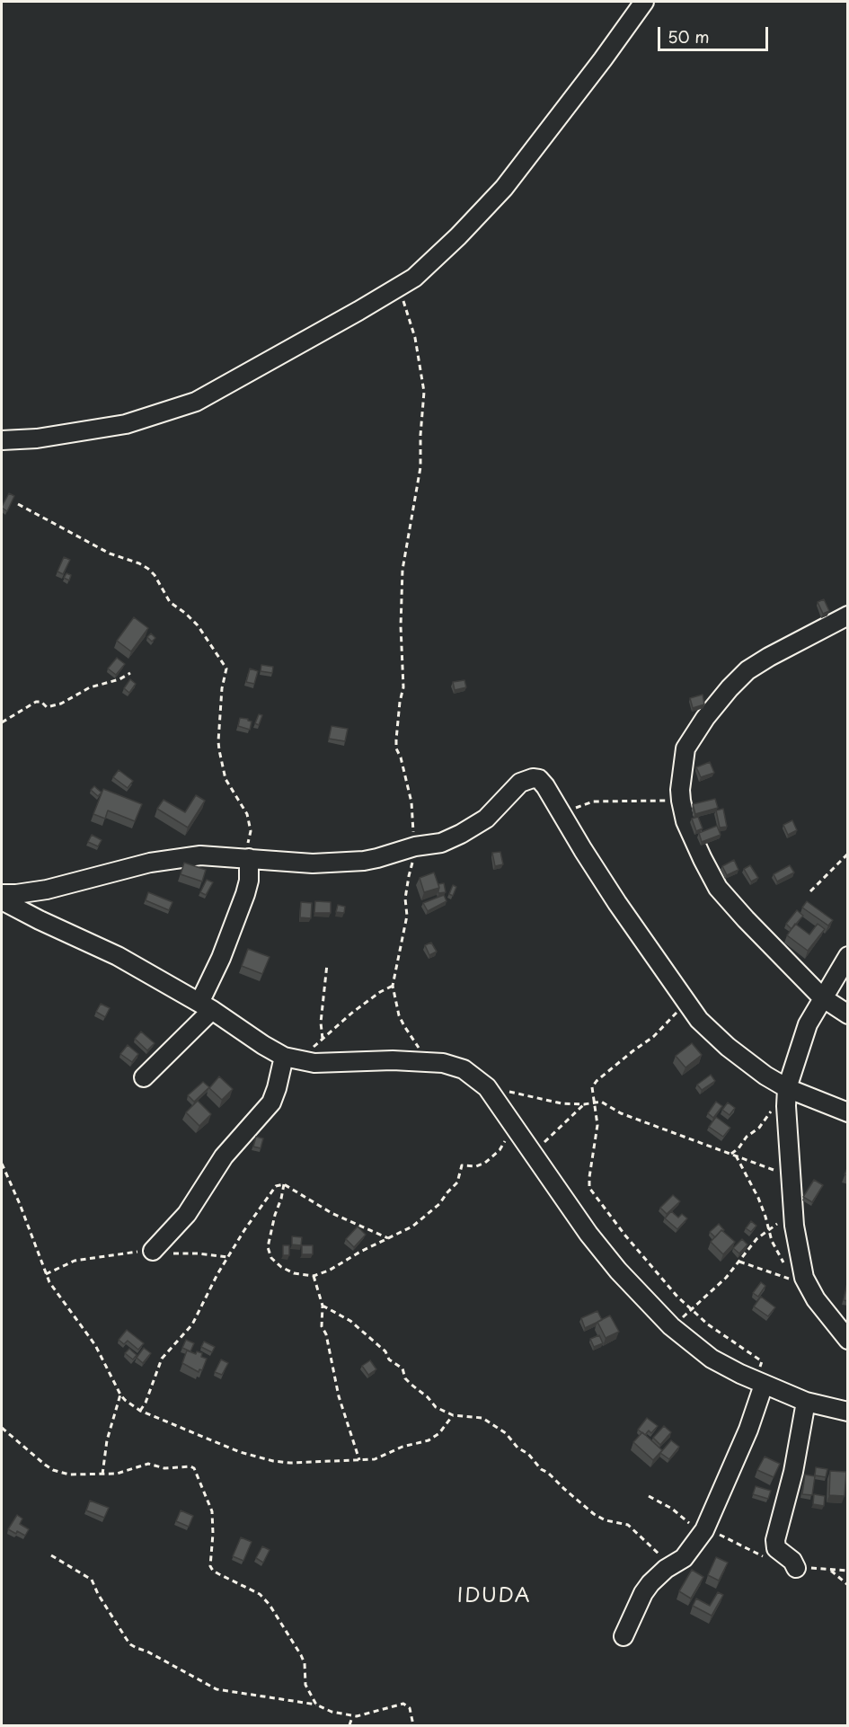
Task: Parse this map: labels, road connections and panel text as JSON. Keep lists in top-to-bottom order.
{
  "districts": ["IDUDA"],
  "scale_bar": "50 m"
}
